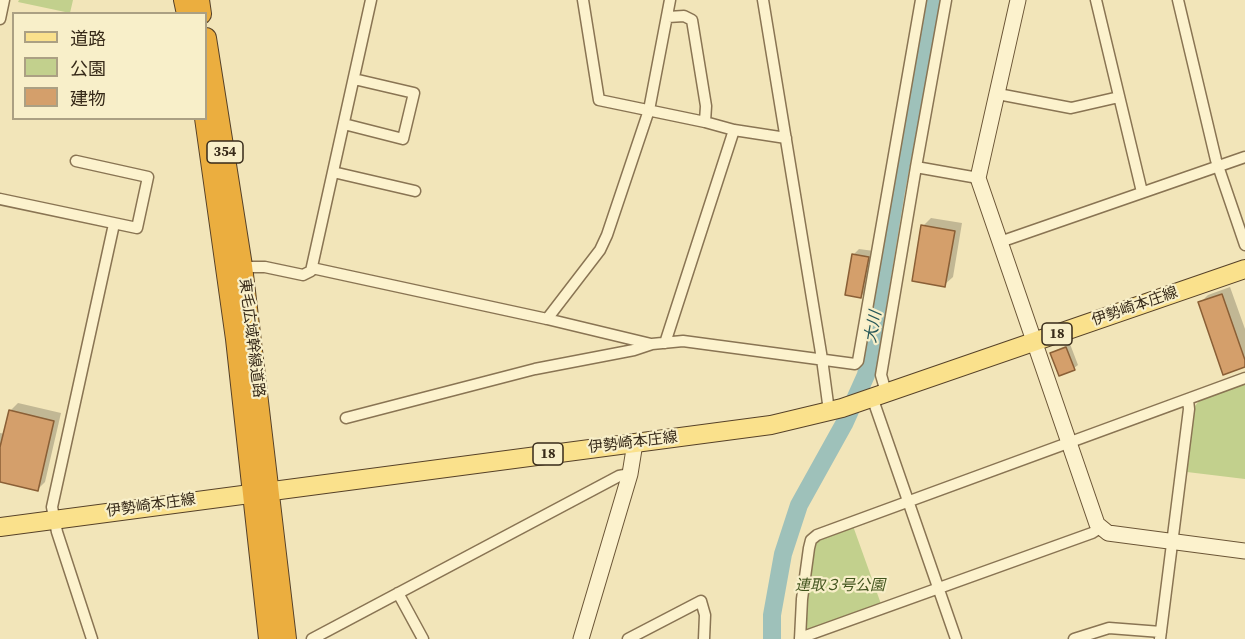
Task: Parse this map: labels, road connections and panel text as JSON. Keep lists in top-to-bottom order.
{
  "streets": {
    "highway": ["354", "東毛広域幹線道路"],
    "main road": ["伊勢崎本庄線", "18"]
  },
  "crossings": [
    ["伊勢崎本庄線", "東毛広域幹線道路"]
  ],
  "water": ["大川"],
  "parks": ["連取３号公園"],
  "legend": ["道路", "公園", "建物"]
}
